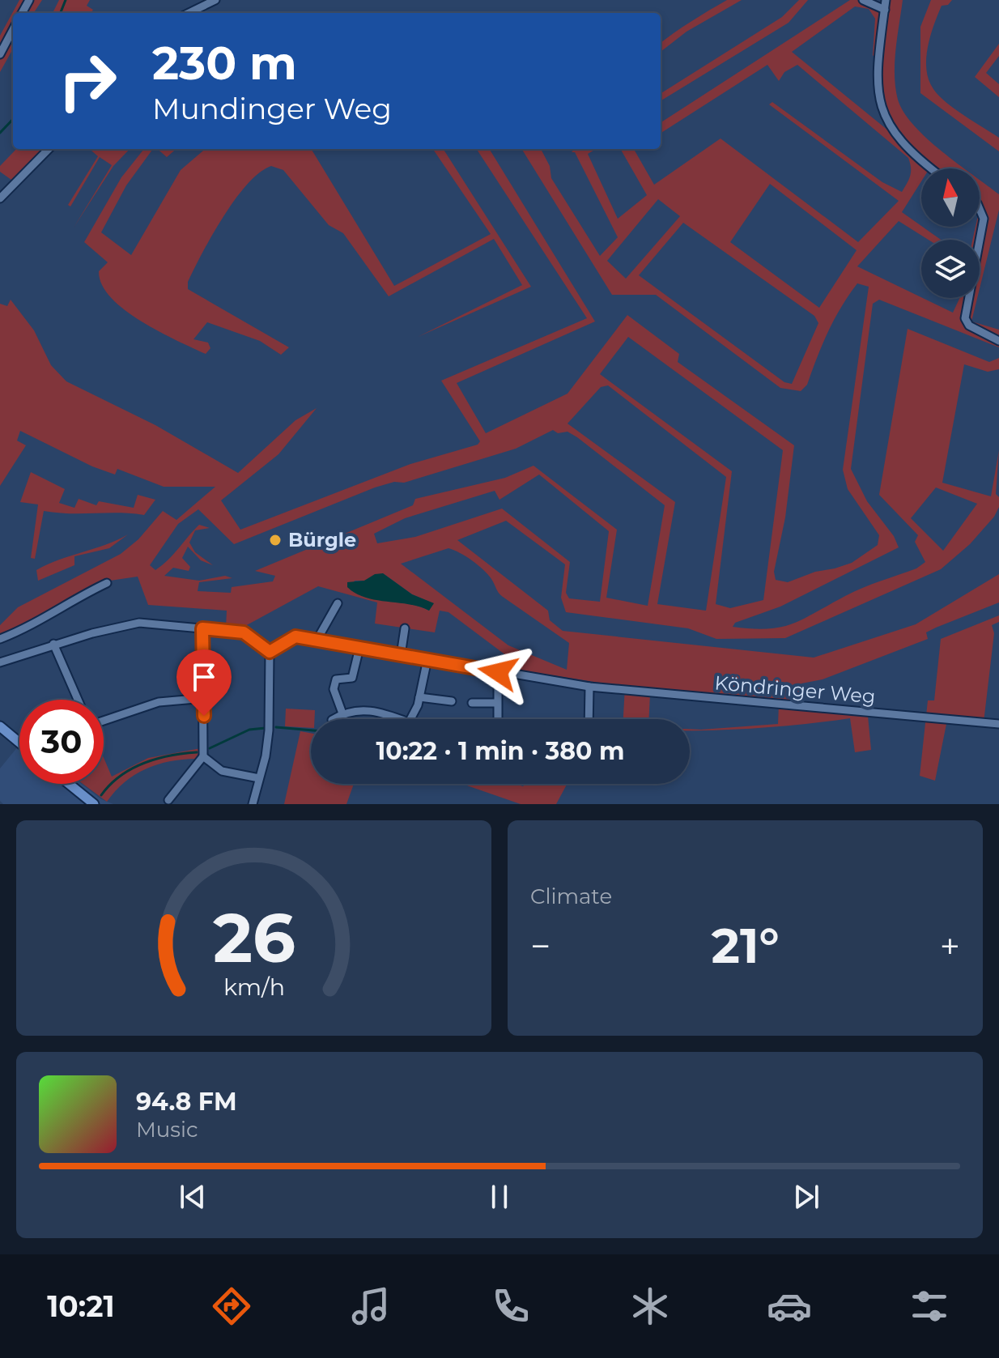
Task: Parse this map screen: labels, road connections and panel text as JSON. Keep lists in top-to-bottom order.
{
  "streets": {
    "street": ["Köndringer Weg"]
  },
  "places": ["Bürgle"],
  "north": "top",
  "page": {
    "turn": ["230 m", "Mundinger Weg"],
    "limit": "30",
    "trip": "10:22 · 1 min · 380 m",
    "tile": "Climate",
    "heat": ["−", "21°", "+"],
    "song": ["94.8 FM", "Music"],
    "tabs": "10:21",
    "gauge": ["26", "km/h"]
  }
}
